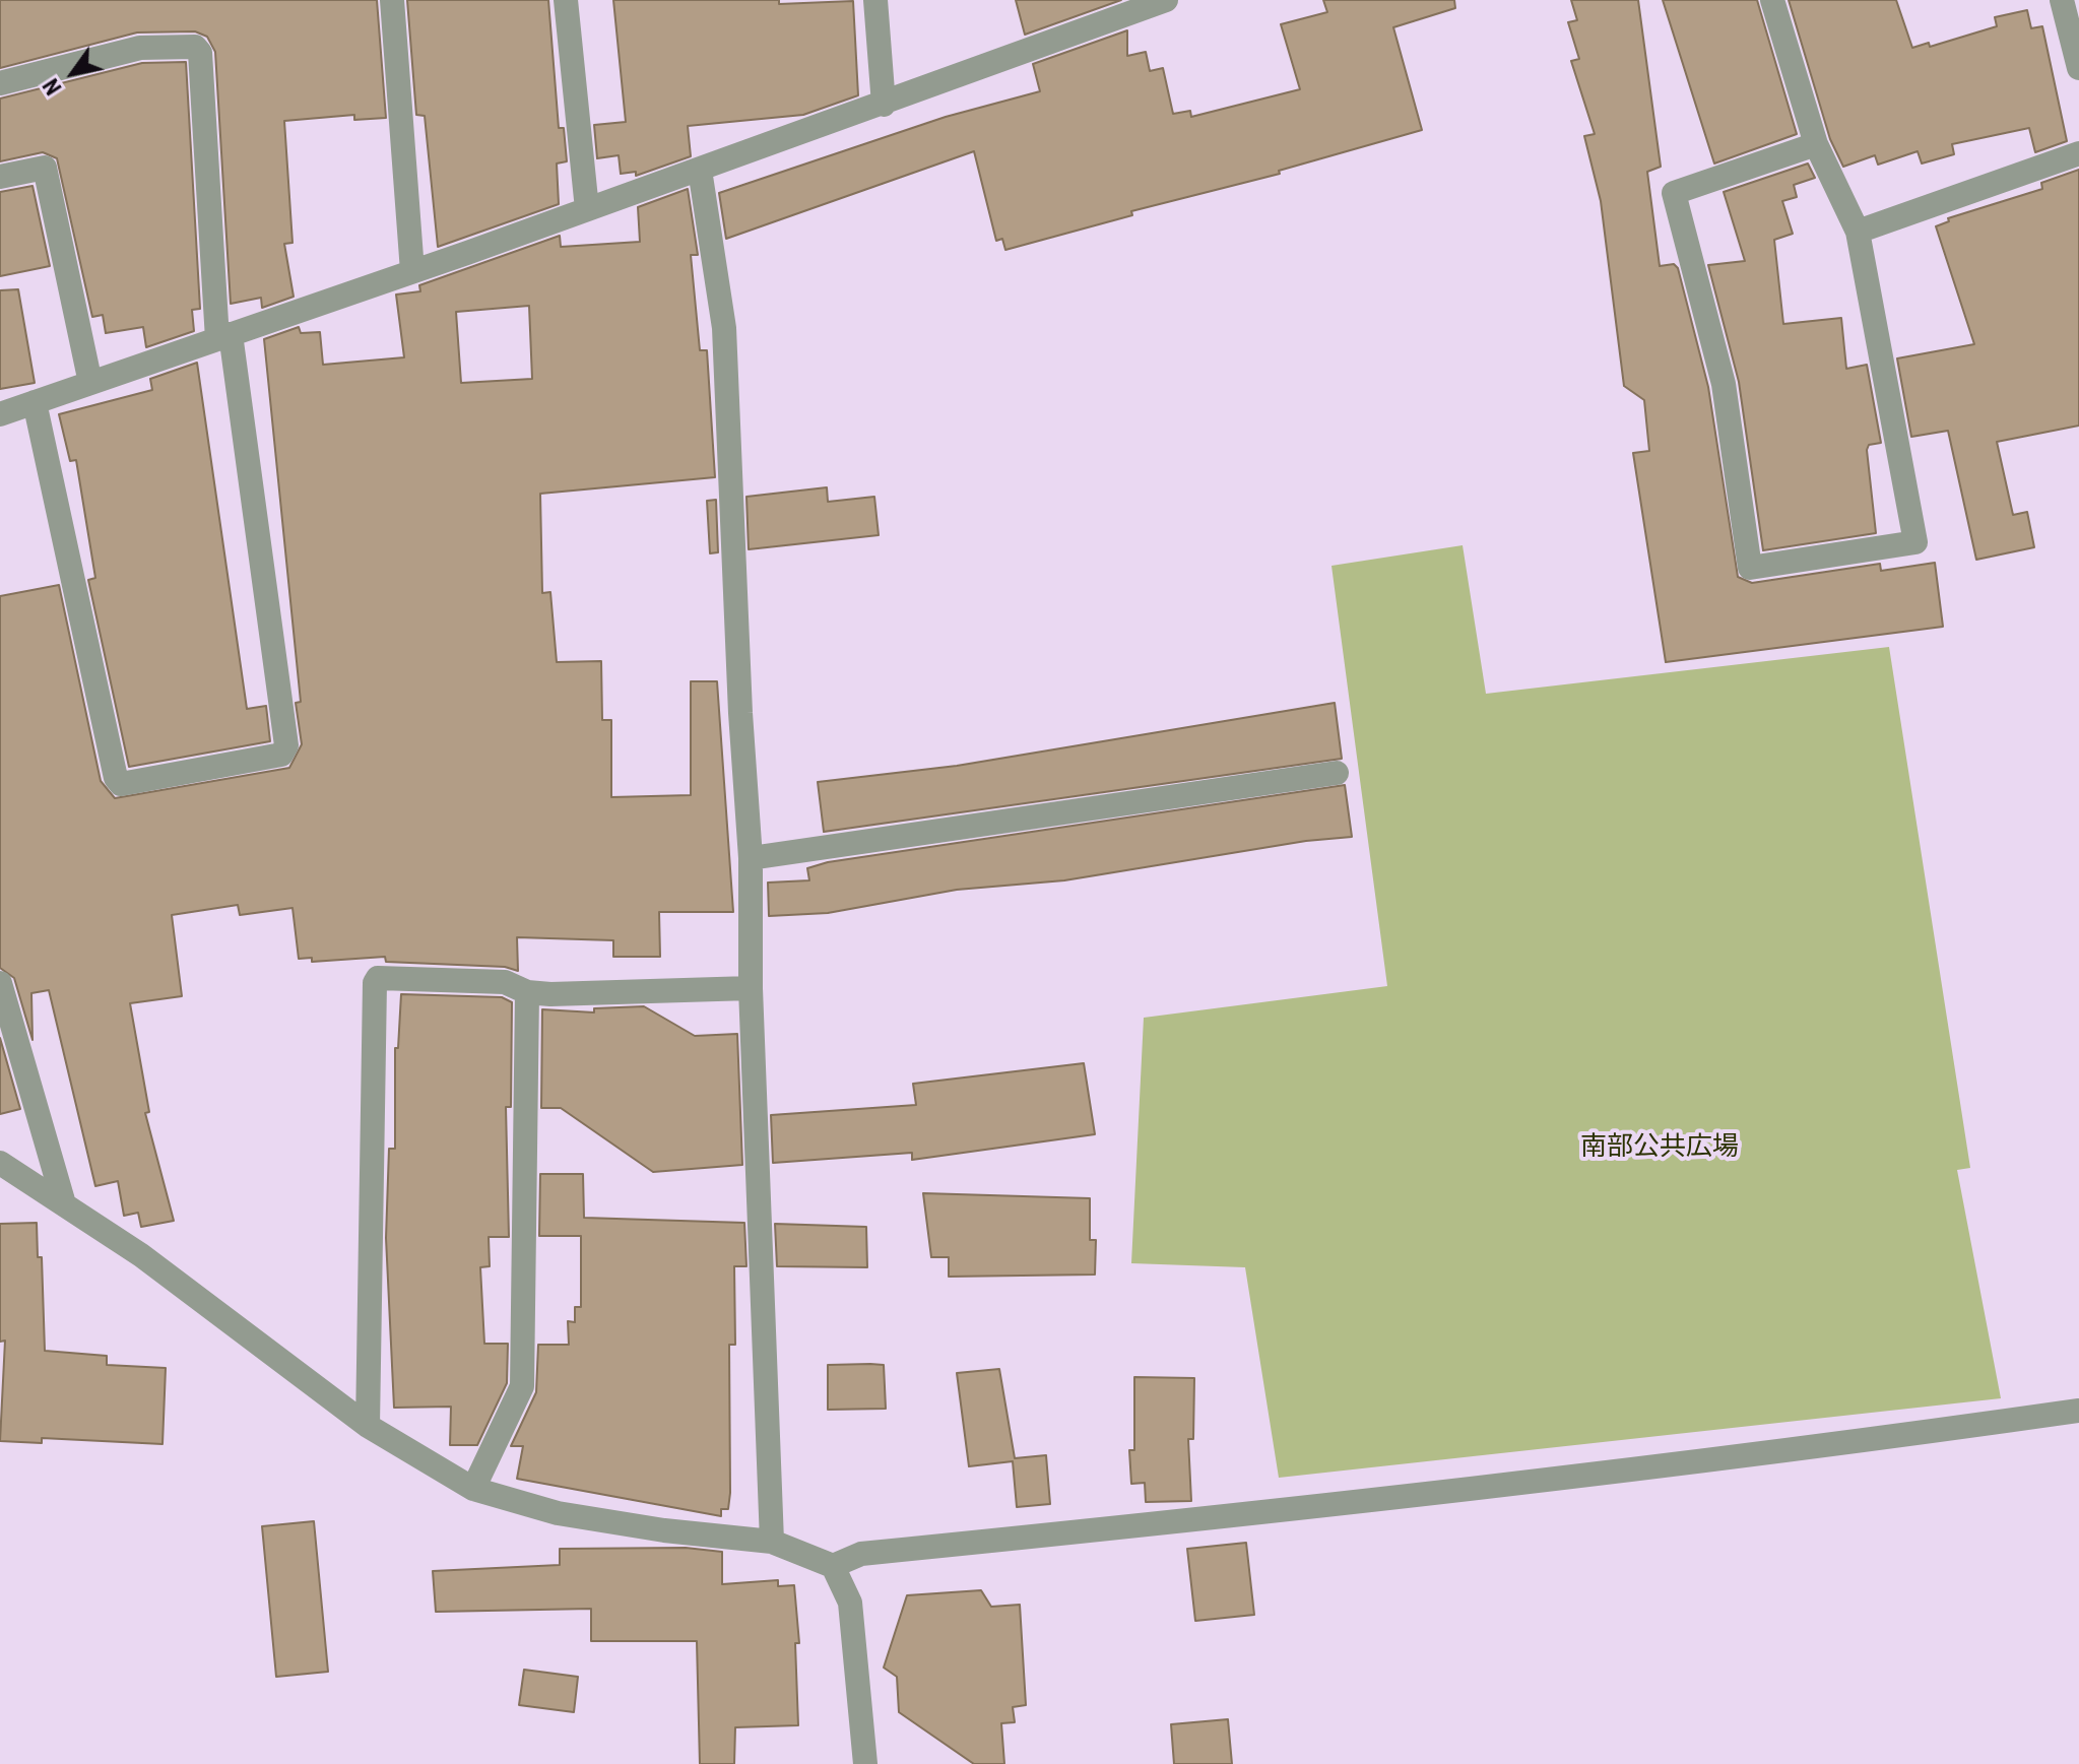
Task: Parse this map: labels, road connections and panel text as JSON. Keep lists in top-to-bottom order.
{
  "parks": ["南部公共広場"],
  "north": "bottom left"
}
